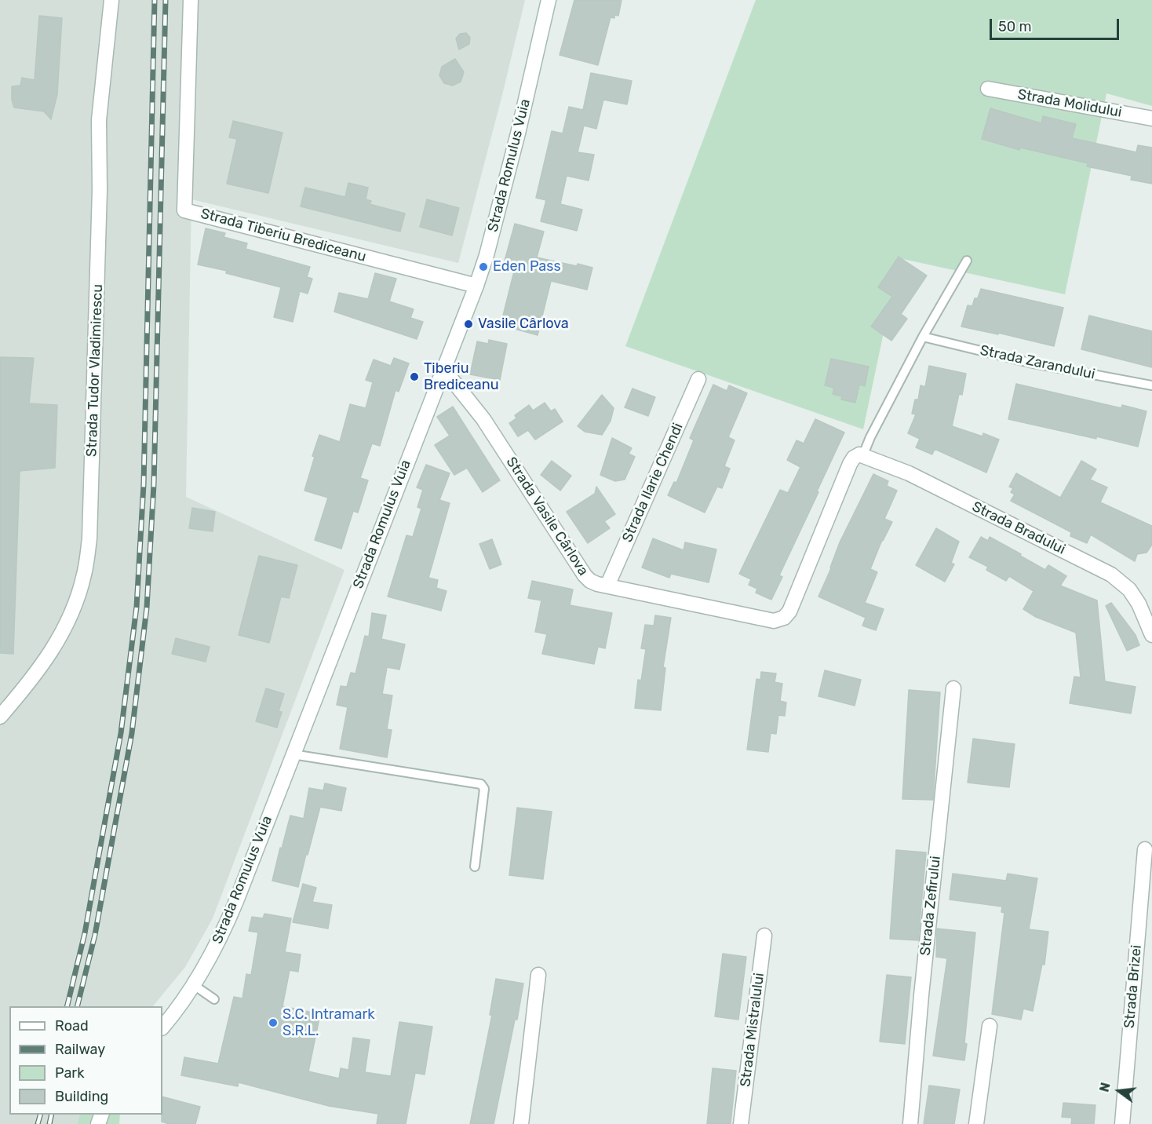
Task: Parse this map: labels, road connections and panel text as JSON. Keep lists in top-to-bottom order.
{
  "streets": {
    "street": [
      "Strada Molidului",
      "Strada Romulus Vuia",
      "Strada Tiberiu Brediceanu",
      "Strada Tudor Vladimirescu",
      "Strada Ilarie Chendi",
      "Strada Vasile Cârlova",
      "Strada Bradului",
      "Strada Zefirului",
      "Strada Brizei",
      "Strada Mistralului"
    ],
    "lane": ["Strada Zarandului"]
  },
  "crossings": [
    ["Strada Romulus Vuia", "Strada Tiberiu Brediceanu"],
    ["Strada Romulus Vuia", "Strada Vasile Cârlova"],
    ["Strada Ilarie Chendi", "Strada Vasile Cârlova"],
    ["Strada Vasile Cârlova", "Strada Bradului"]
  ],
  "places": [
    "Eden Pass",
    "Vasile Cârlova",
    "Tiberiu Brediceanu",
    "S.C. Intramark S.R.L."
  ],
  "legend": [
    "Road",
    "Railway",
    "Park",
    "Building"
  ],
  "scale_bar": "50 m",
  "north": "left"
}
